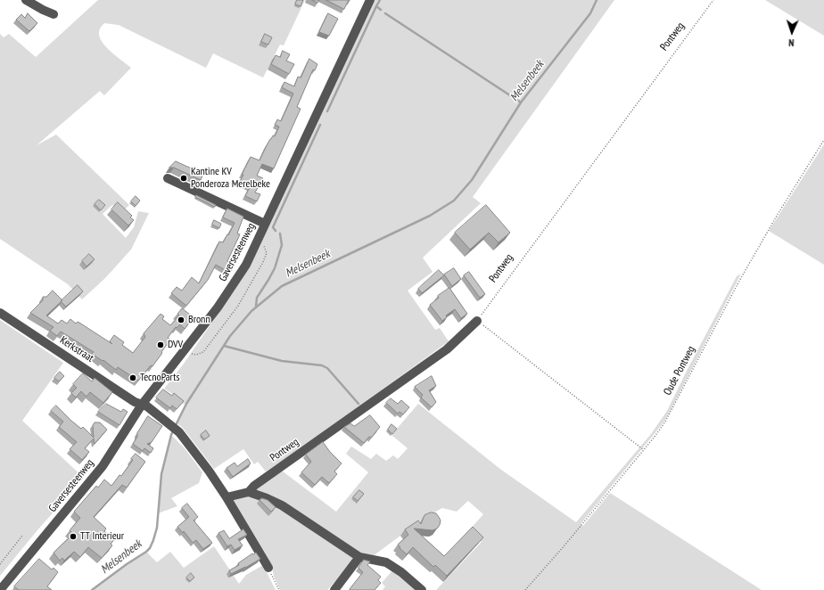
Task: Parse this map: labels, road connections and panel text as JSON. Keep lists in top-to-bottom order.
{
  "streets": {
    "street": ["Pontweg", "Gaversesteenweg", "Kerkstraat"],
    "path": ["Oude Pontweg"]
  },
  "crossings": [
    ["Gaversesteenweg", "Kerkstraat"]
  ],
  "water": ["Melsenbeek"],
  "places": [
    "Kantine KV Ponderoza Merelbeke",
    "Bronn",
    "DVV",
    "TecnoParts",
    "TT Interieur"
  ],
  "north": "bottom"
}
